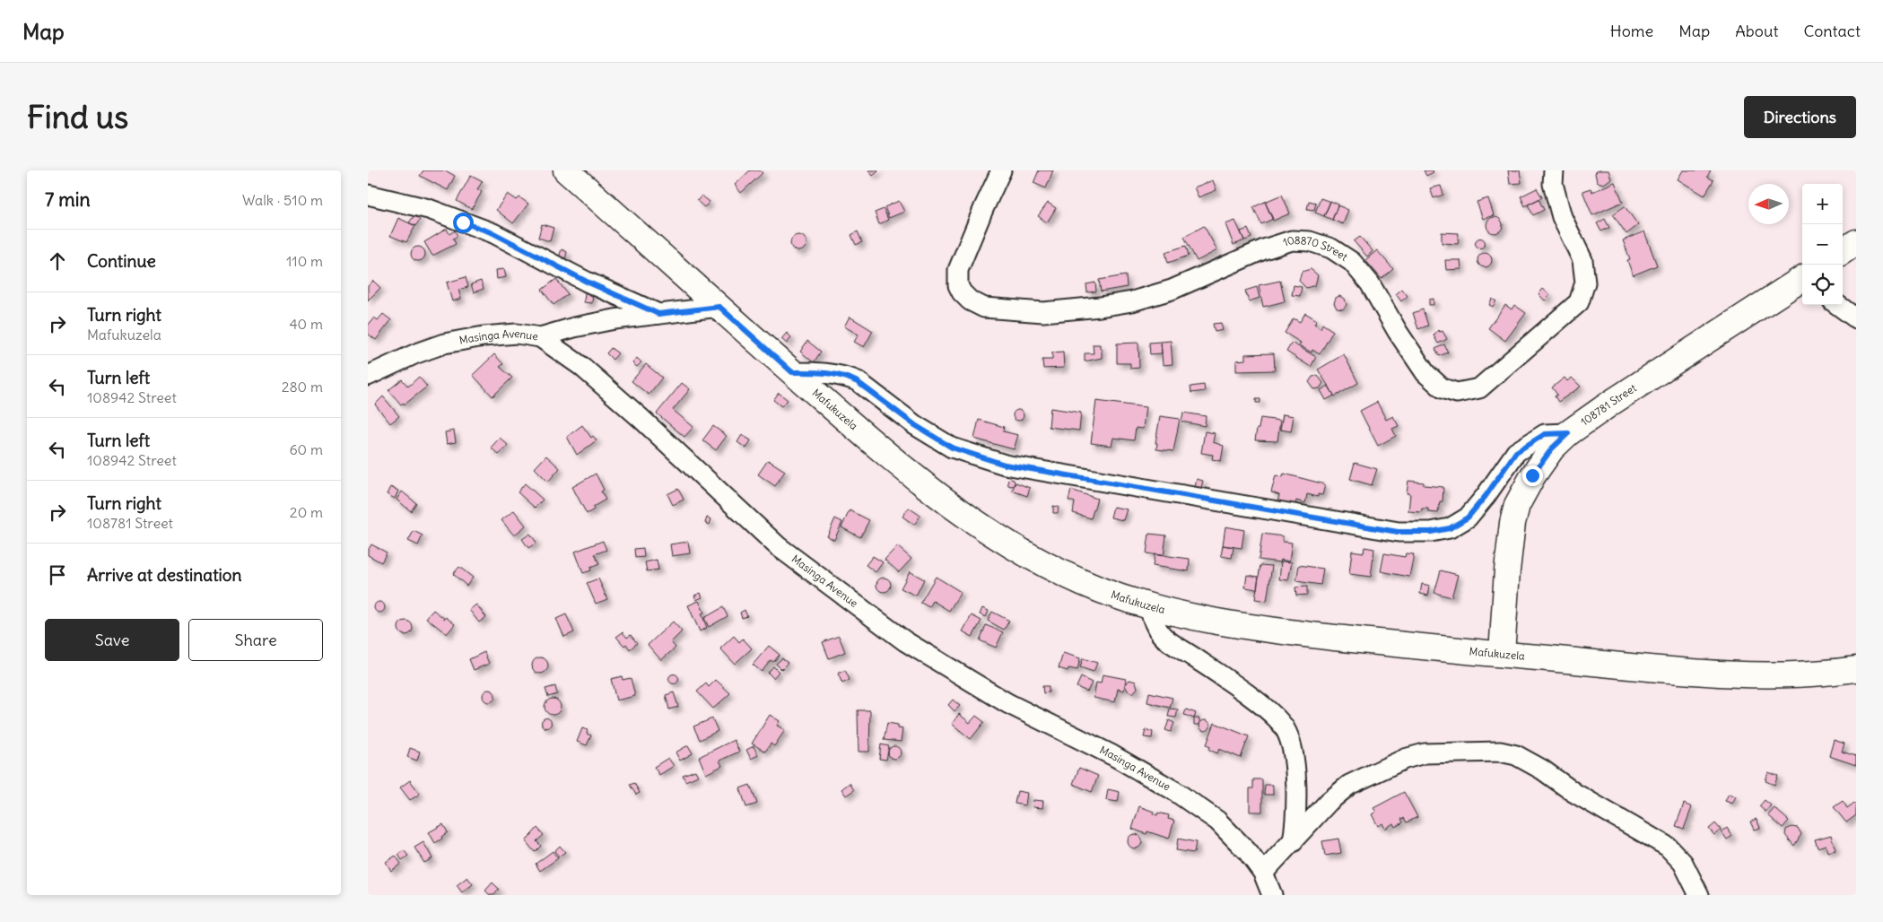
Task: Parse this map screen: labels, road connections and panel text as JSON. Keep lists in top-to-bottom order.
{
  "streets": {
    "main road": ["108781 Street", "Mafukuzela"],
    "street": ["108870 Street", "Masinga Avenue"]
  },
  "crossings": [
    ["108781 Street", "Mafukuzela"]
  ],
  "north": "left",
  "page": {
    "header": "Map",
    "nav": [
      "Home",
      "Map",
      "About",
      "Contact"
    ],
    "buttons": [
      "Directions",
      ["Save", "Share"]
    ],
    "title": "Find us",
    "heading": ["7 min", "Walk · 510 m"],
    "map_buttons": ["+", "−"],
    "list": [
      ["Continue", "110 m"],
      ["Turn right", "Mafukuzela", "40 m"],
      ["Turn left", "108942 Street", "280 m"],
      ["Turn left", "108942 Street", "60 m"],
      ["Turn right", "108781 Street", "20 m"],
      "Arrive at destination"
    ]
  }
}
